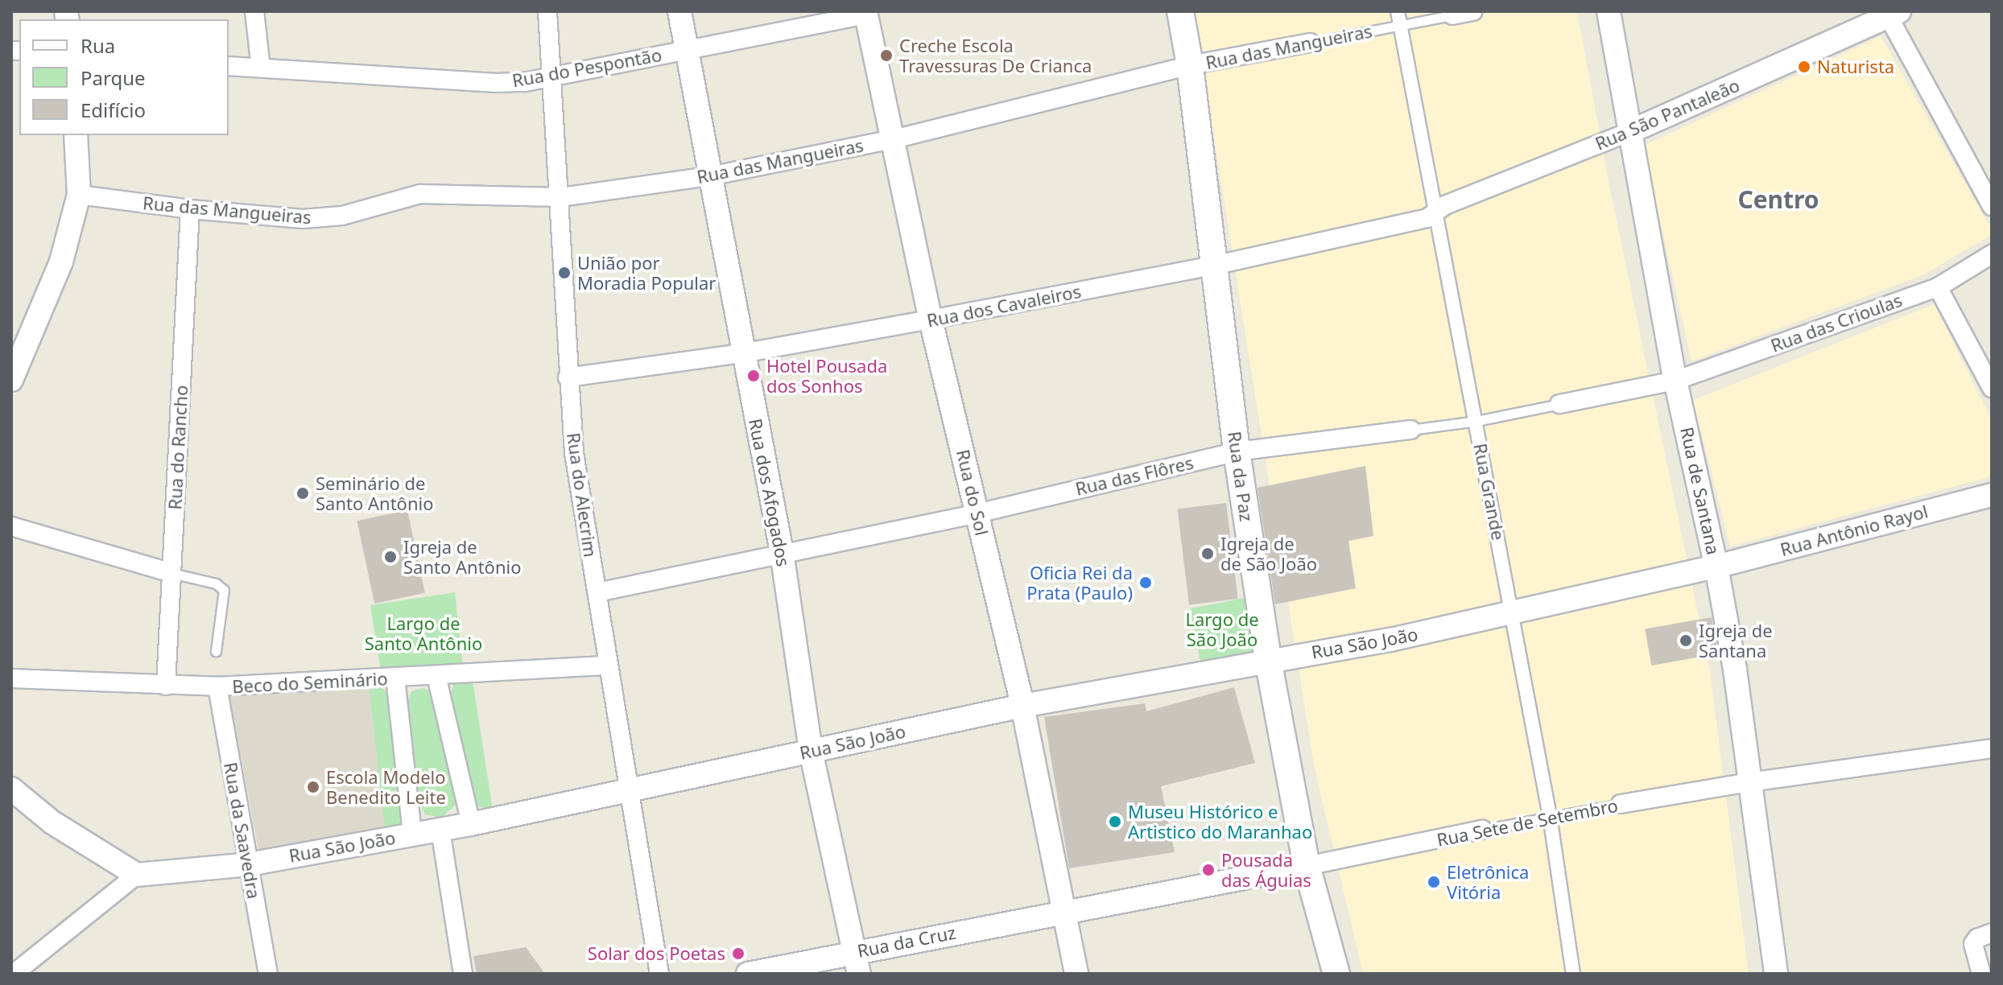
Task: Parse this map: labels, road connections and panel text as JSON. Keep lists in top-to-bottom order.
{
  "streets": {
    "main road": ["Rua da Paz"],
    "street": [
      "Rua das Mangueiras",
      "Rua do Pespontão",
      "Rua São Pantaleão",
      "Rua dos Cavaleiros",
      "Rua das Crioulas",
      "Rua do Rancho",
      "Rua das Flôres",
      "Rua de Santana",
      "Rua Grande",
      "Rua dos Afogados",
      "Rua do Sol",
      "Rua do Alecrim",
      "Rua Antônio Rayol",
      "Rua São João",
      "Beco do Seminário",
      "Rua Sete de Setembro",
      "Rua da Saavedra",
      "Rua da Cruz"
    ]
  },
  "crossings": [
    ["Rua das Mangueiras", "Rua do Rancho"],
    ["Rua das Mangueiras", "Rua da Paz"],
    ["Rua das Mangueiras", "Rua Grande"],
    ["Rua das Mangueiras", "Rua dos Afogados"],
    ["Rua das Mangueiras", "Rua do Sol"],
    ["Rua das Mangueiras", "Rua do Alecrim"],
    ["Rua do Pespontão", "Rua dos Afogados"],
    ["Rua do Pespontão", "Rua do Sol"],
    ["Rua do Pespontão", "Rua do Alecrim"],
    ["Rua São Pantaleão", "Rua dos Cavaleiros"],
    ["Rua São Pantaleão", "Rua de Santana"],
    ["Rua São Pantaleão", "Rua Grande"],
    ["Rua dos Cavaleiros", "Rua da Paz"],
    ["Rua dos Cavaleiros", "Rua Grande"],
    ["Rua dos Cavaleiros", "Rua dos Afogados"],
    ["Rua dos Cavaleiros", "Rua do Sol"],
    ["Rua dos Cavaleiros", "Rua do Alecrim"],
    ["Rua das Crioulas", "Rua das Flôres"],
    ["Rua das Crioulas", "Rua de Santana"],
    ["Rua do Rancho", "Beco do Seminário"],
    ["Rua das Flôres", "Rua da Paz"],
    ["Rua das Flôres", "Rua de Santana"],
    ["Rua das Flôres", "Rua Grande"],
    ["Rua das Flôres", "Rua dos Afogados"],
    ["Rua das Flôres", "Rua do Sol"],
    ["Rua das Flôres", "Rua do Alecrim"],
    ["Rua da Paz", "Rua São João"],
    ["Rua da Paz", "Rua Sete de Setembro"],
    ["Rua de Santana", "Rua Antônio Rayol"],
    ["Rua de Santana", "Rua São João"],
    ["Rua de Santana", "Rua Sete de Setembro"],
    ["Rua Grande", "Rua São João"],
    ["Rua Grande", "Rua Sete de Setembro"],
    ["Rua dos Afogados", "Rua São João"],
    ["Rua dos Afogados", "Rua da Cruz"],
    ["Rua do Sol", "Rua São João"],
    ["Rua do Sol", "Rua Sete de Setembro"],
    ["Rua do Sol", "Rua da Cruz"],
    ["Rua do Alecrim", "Rua São João"],
    ["Rua do Alecrim", "Beco do Seminário"],
    ["Rua Antônio Rayol", "Rua São João"],
    ["Rua São João", "Rua da Saavedra"],
    ["Beco do Seminário", "Rua da Saavedra"],
    ["Rua Sete de Setembro", "Rua da Cruz"]
  ],
  "districts": ["Centro"],
  "parks": ["Largo de São João", "Largo de Santo Antônio"],
  "places": [
    "Creche Escola Travessuras De Crianca",
    "Naturista",
    "União por Moradia Popular",
    "Hotel Pousada dos Sonhos",
    "Seminário de Santo Antônio",
    "Igreja de de São João",
    "Igreja de Santo Antônio",
    "Oficia Rei da Prata (Paulo)",
    "Igreja de Santana",
    "Escola Modelo Benedito Leite",
    "Museu Histórico e Artistico do Maranhao",
    "Pousada das Águias",
    "Eletrônica Vitória",
    "Solar dos Poetas"
  ],
  "legend": ["Rua", "Parque", "Edifício"]
}
